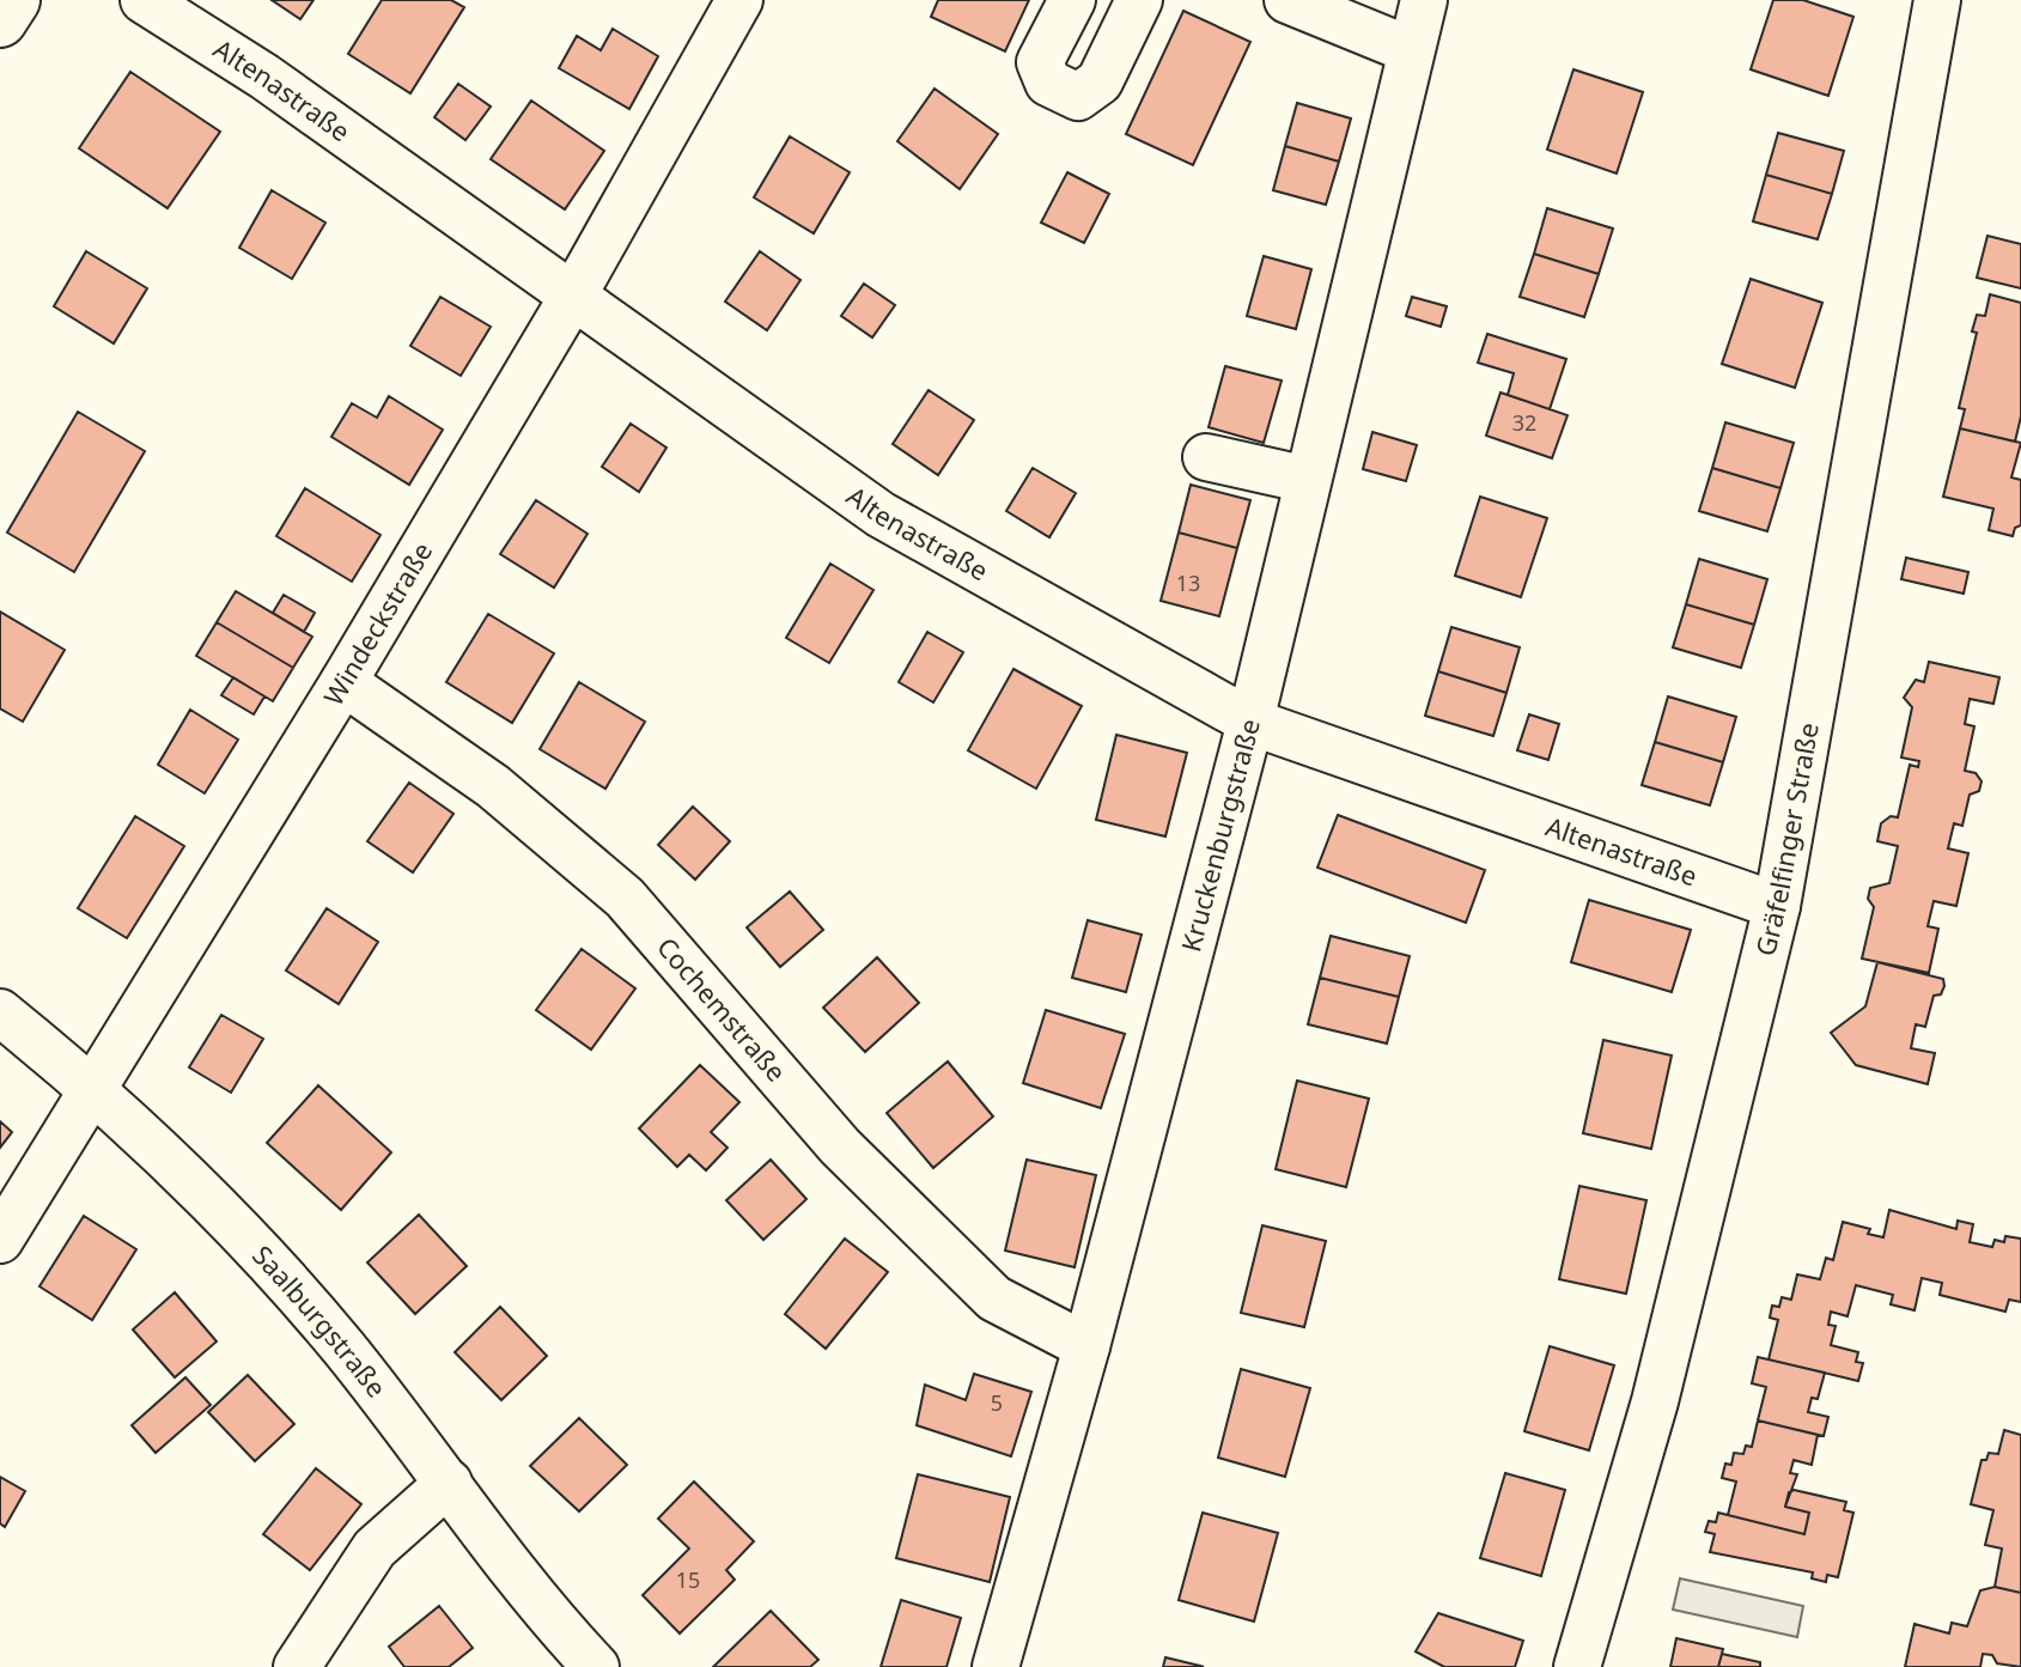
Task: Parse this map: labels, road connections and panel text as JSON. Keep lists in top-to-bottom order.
{
  "streets": {
    "street": [
      "Altenastraße",
      "Windeckstraße",
      "Kruckenburgstraße",
      "Gräfelfinger Straße",
      "Cochemstraße",
      "Saalburgstraße"
    ]
  },
  "crossings": [
    ["Altenastraße", "Windeckstraße"],
    ["Altenastraße", "Kruckenburgstraße"],
    ["Altenastraße", "Gräfelfinger Straße"],
    ["Windeckstraße", "Cochemstraße"],
    ["Windeckstraße", "Saalburgstraße"],
    ["Kruckenburgstraße", "Cochemstraße"]
  ],
  "house_numbers": [
    "32",
    "13",
    "5",
    "15"
  ]
}
